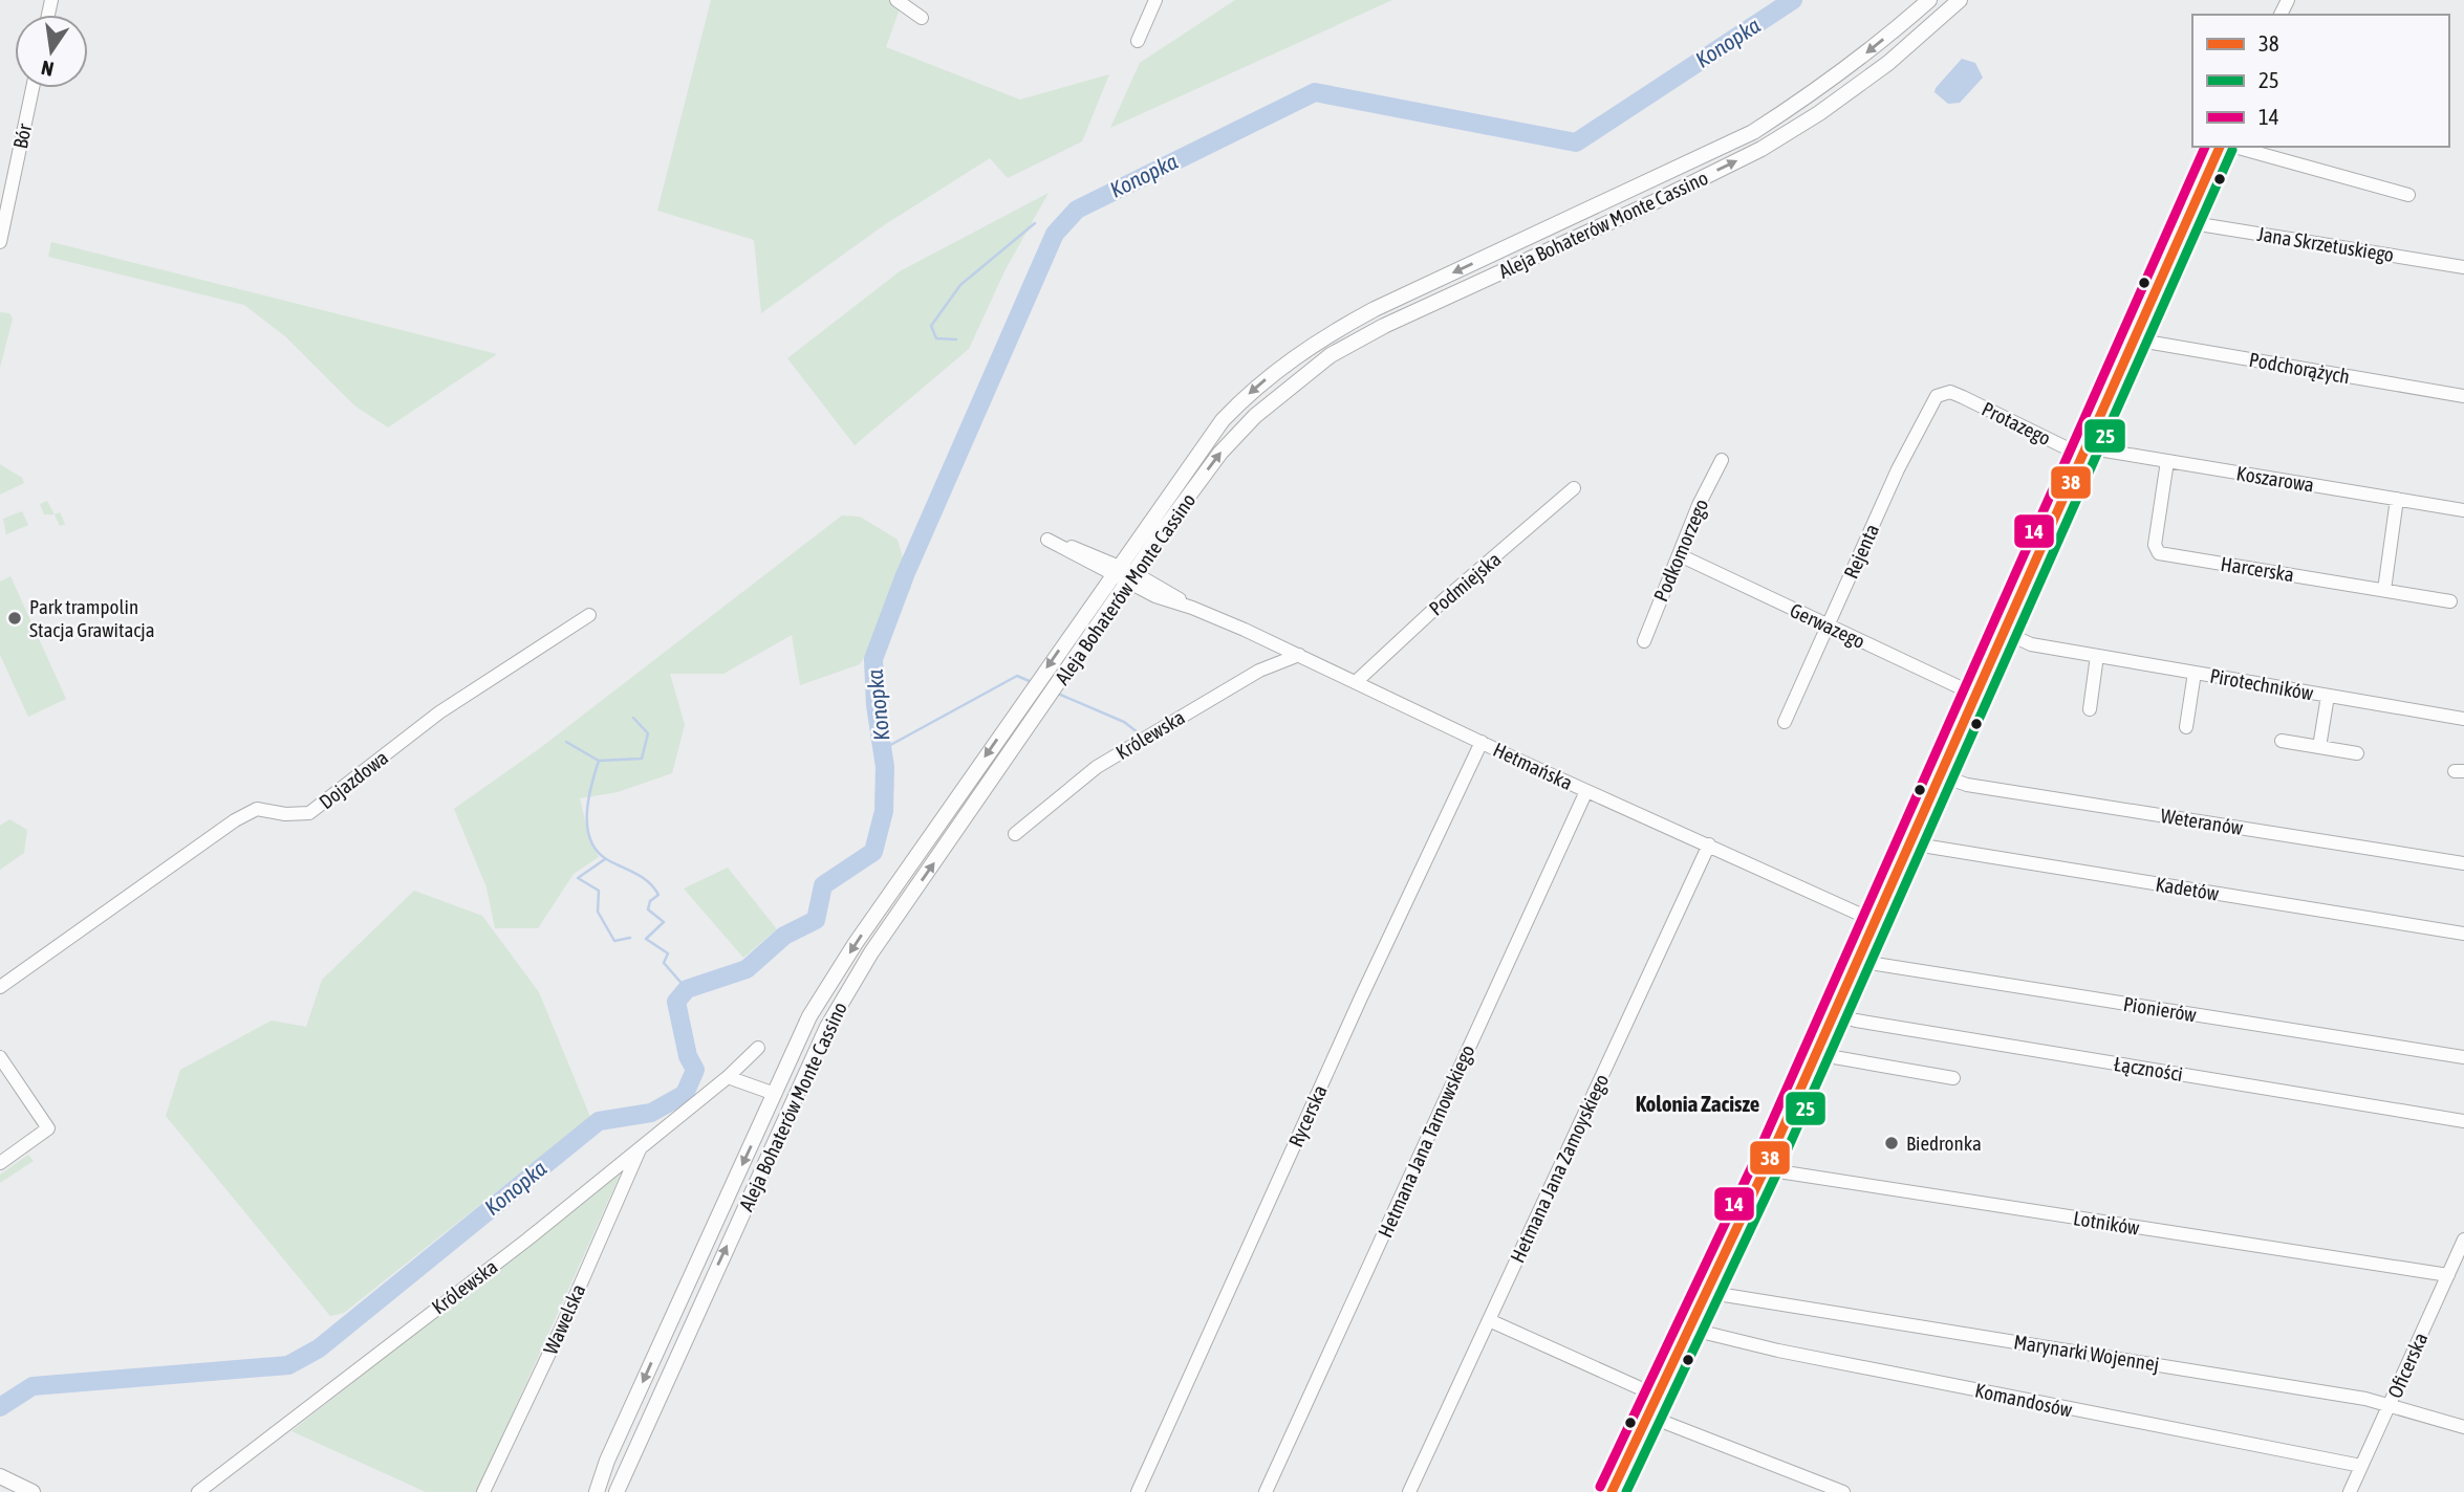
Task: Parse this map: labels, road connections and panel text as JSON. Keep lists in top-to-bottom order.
{
  "streets": {
    "main road": ["Aleja Bohaterów Monte Cassino"],
    "street": [
      "Bór",
      "Jana Skrzetuskiego",
      "Podchorążych",
      "Protazego",
      "Koszarowa",
      "Podkomorzego",
      "Rejenta",
      "Harcerska",
      "Podmiejska",
      "Gerwazego",
      "Pirotechników",
      "Królewska",
      "Hetmańska",
      "Dojazdowa",
      "Weteranów",
      "Kadetów",
      "Pionierów",
      "Łączności",
      "Rycerska",
      "Hetmana Jana Tarnowskiego",
      "Hetmana Jana Zamoyskiego",
      "Lotników",
      "Wawelska",
      "Marynarki Wojennej",
      "Oficerska",
      "Komandosów"
    ]
  },
  "crossings": [
    ["Aleja Bohaterów Monte Cassino", "Hetmańska"],
    ["Protazego", "Koszarowa"],
    ["Protazego", "Rejenta"],
    ["Koszarowa", "Harcerska"],
    ["Podkomorzego", "Gerwazego"],
    ["Rejenta", "Gerwazego"],
    ["Podmiejska", "Hetmańska"],
    ["Królewska", "Hetmańska"],
    ["Królewska", "Wawelska"],
    ["Hetmańska", "Rycerska"],
    ["Hetmańska", "Hetmana Jana Tarnowskiego"],
    ["Hetmańska", "Hetmana Jana Zamoyskiego"],
    ["Lotników", "Oficerska"],
    ["Marynarki Wojennej", "Oficerska"],
    ["Oficerska", "Komandosów"]
  ],
  "districts": ["Kolonia Zacisze"],
  "water": ["Konopka"],
  "places": ["Park trampolin Stacja Grawitacja", "Biedronka"],
  "lines": ["transit line 38", "transit line 14", "transit line 25"],
  "legend": ["38", "25", "14"],
  "north": "bottom"
}
